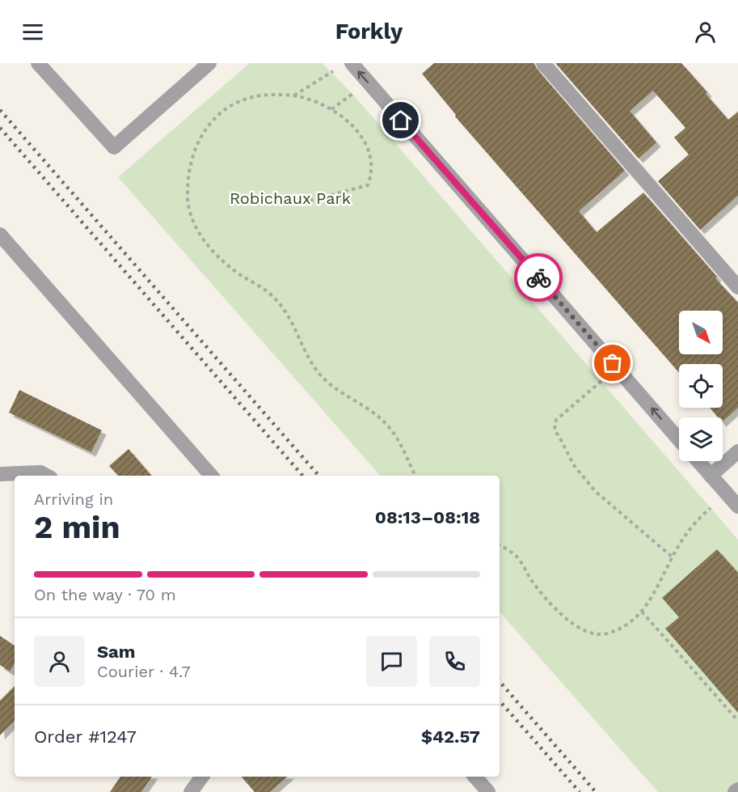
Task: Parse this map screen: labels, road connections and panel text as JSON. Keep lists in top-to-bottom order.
{
  "parks": ["Robichaux Park"],
  "north": "bottom right",
  "page": {
    "header": "Forkly",
    "heading": ["2 min", "Arriving in", "08:13–08:18"],
    "panel": [
      "Sam",
      "Courier · 4.7",
      "Order #1247",
      "$42.57"
    ],
    "bar": "On the way · 70 m"
  }
}
